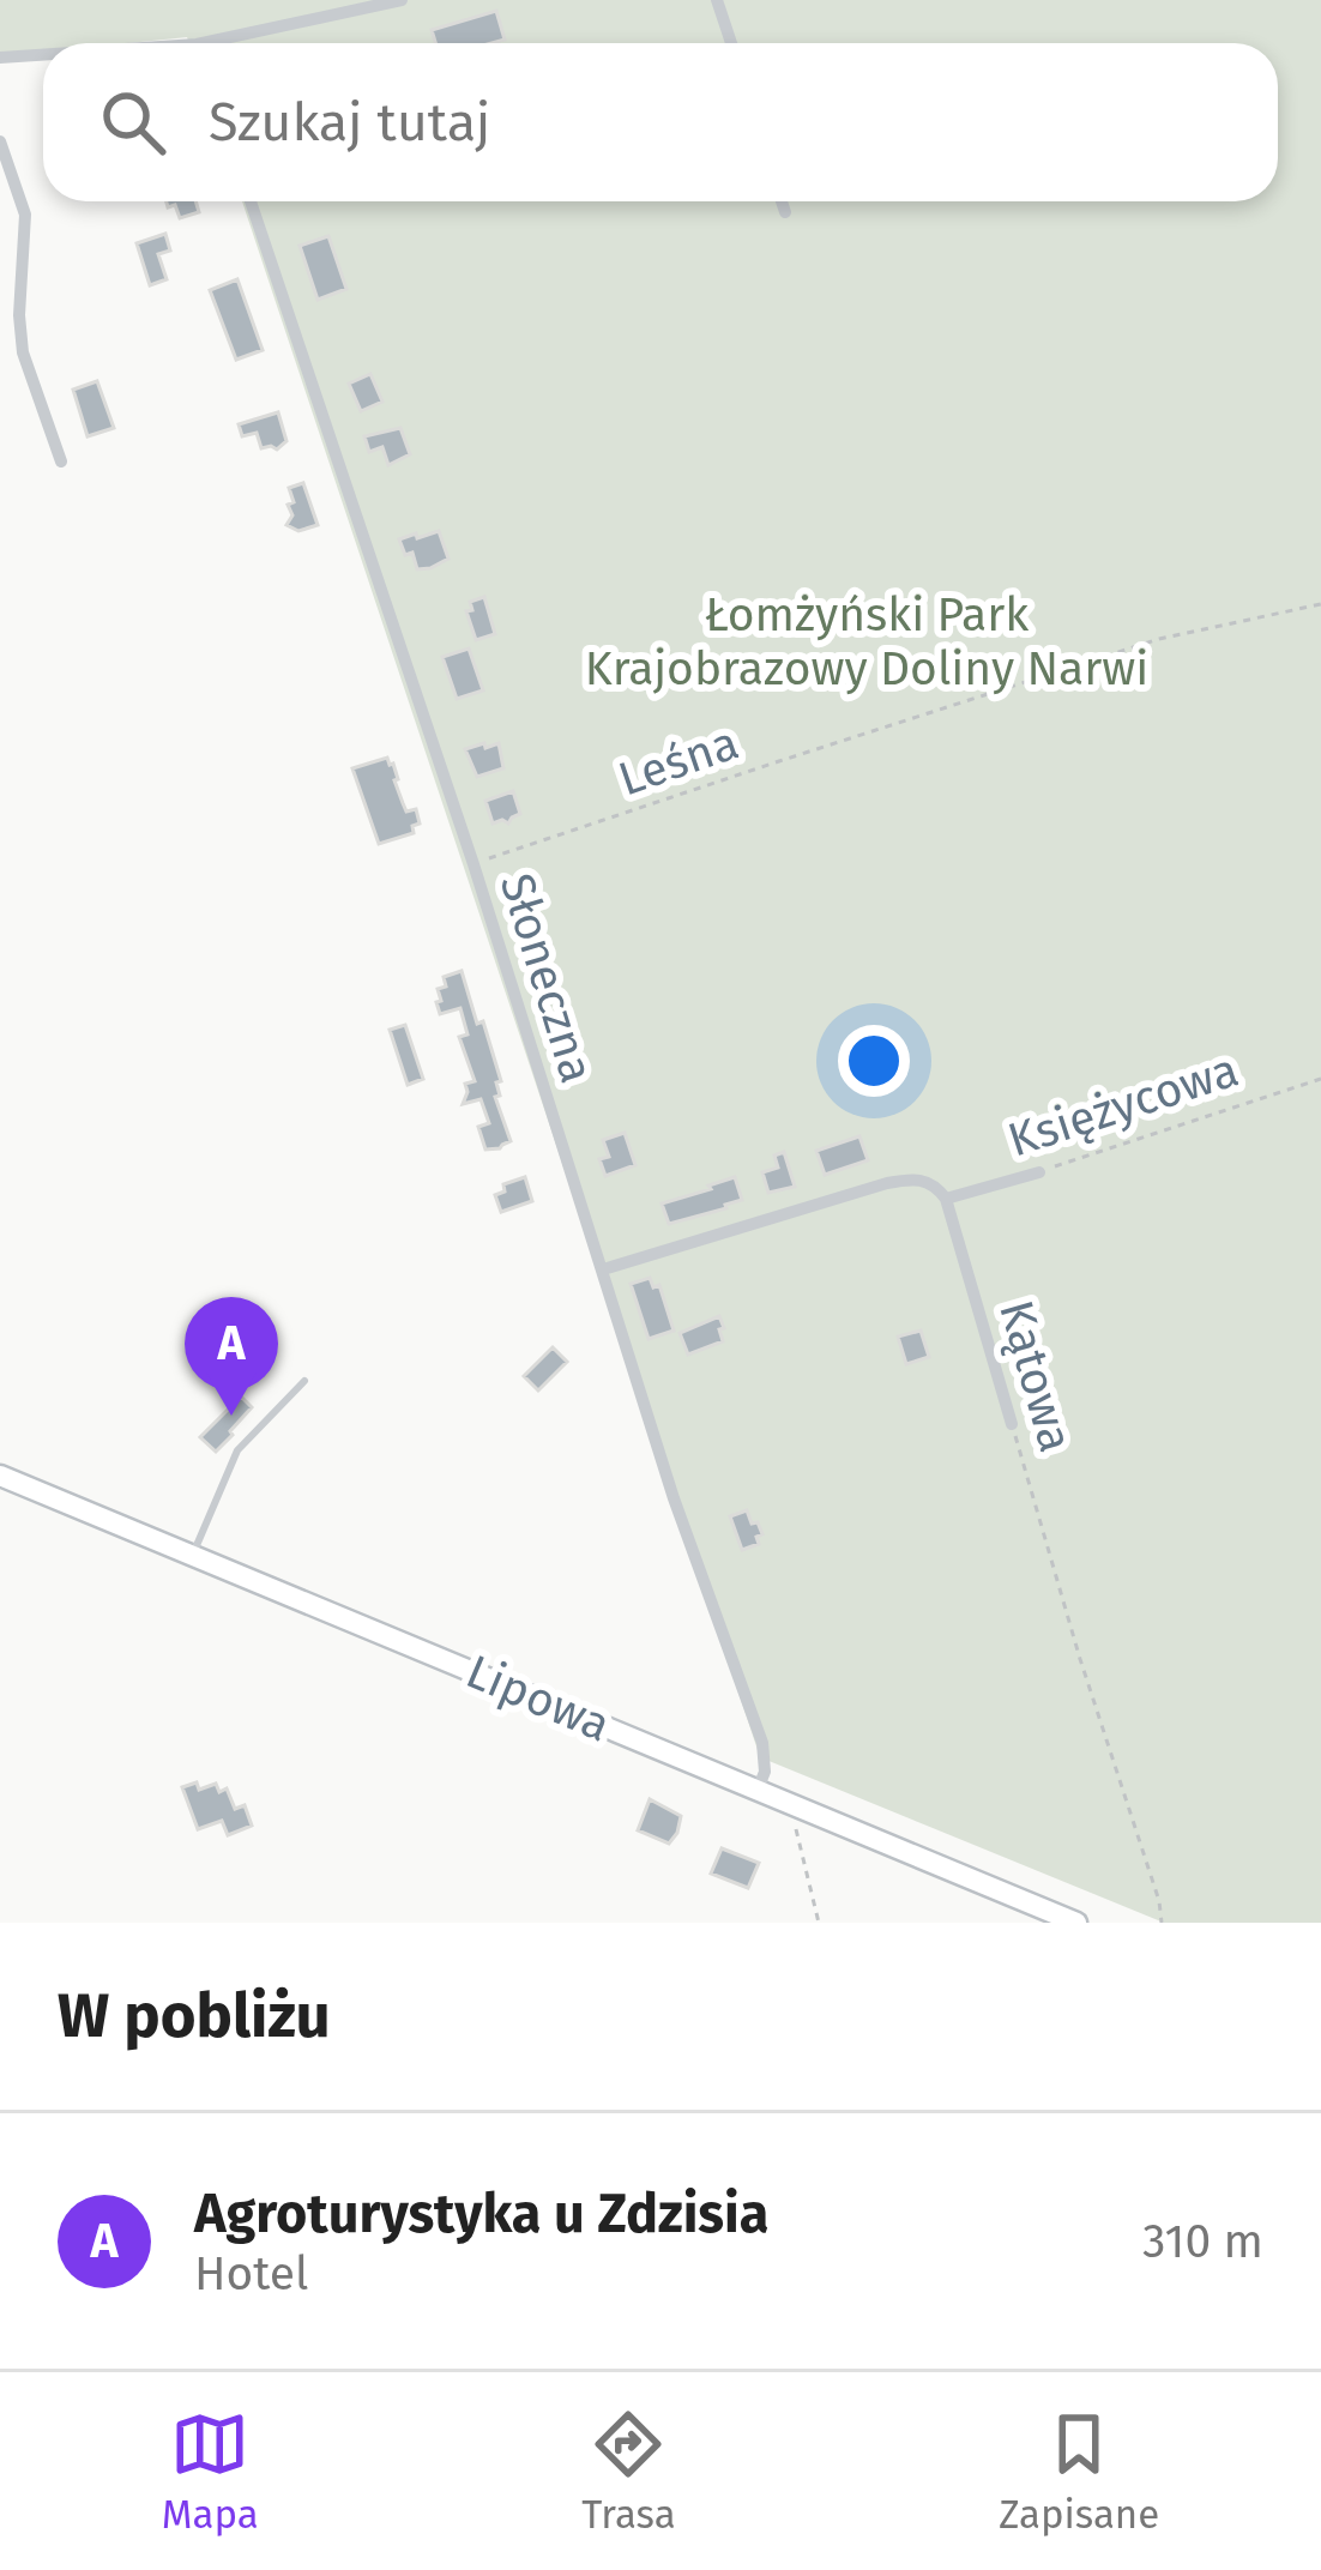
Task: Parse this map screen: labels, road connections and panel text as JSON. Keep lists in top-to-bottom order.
{
  "streets": {
    "main road": ["Lipowa"],
    "street": ["Słoneczna", "Księżycowa", "Kątowa"],
    "path": ["Leśna"]
  },
  "crossings": [
    ["Leśna", "Słoneczna"],
    ["Słoneczna", "Lipowa"],
    ["Księżycowa", "Kątowa"]
  ],
  "parks": ["Łomżyński Park Krajobrazowy Doliny Narwi"],
  "page": {
    "search": "Szukaj tutaj",
    "pins": "A",
    "heading": "W pobliżu",
    "list": [
      {
        "mark": "A",
        "name": "Agroturystyka u Zdzisia",
        "note": "Hotel",
        "value": "310 m"
      }
    ],
    "nav": ["Mapa", "Trasa", "Zapisane"]
  }
}
